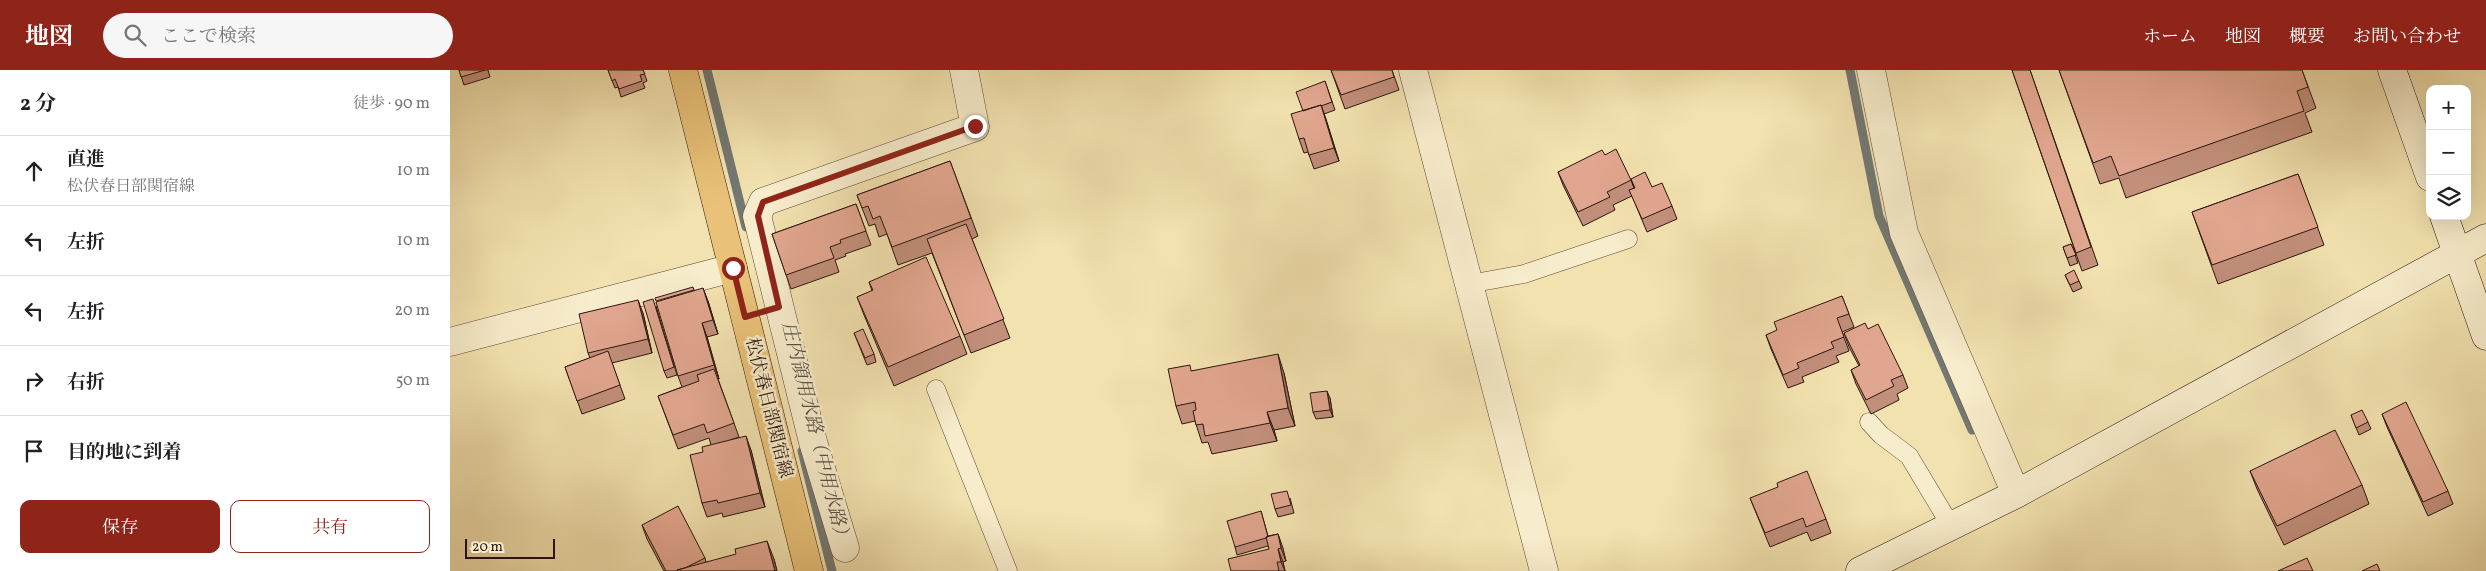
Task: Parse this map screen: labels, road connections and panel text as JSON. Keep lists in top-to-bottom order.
{
  "streets": {
    "main road": ["松伏春日部関宿線"]
  },
  "water": ["庄内領用水路（中用水路）"],
  "scale_bar": "20 m",
  "page": {
    "header": "地図",
    "search": "ここで検索",
    "nav": [
      "ホーム",
      "地図",
      "概要",
      "お問い合わせ"
    ],
    "heading": ["2 分", "徒歩 · 90 m"],
    "map_buttons": ["+", "−"],
    "list": [
      ["直進", "松伏春日部関宿線", "10 m"],
      ["左折", "10 m"],
      ["左折", "20 m"],
      ["右折", "50 m"],
      "目的地に到着"
    ],
    "buttons": ["保存", "共有"],
    "scale": "20 m"
  }
}
